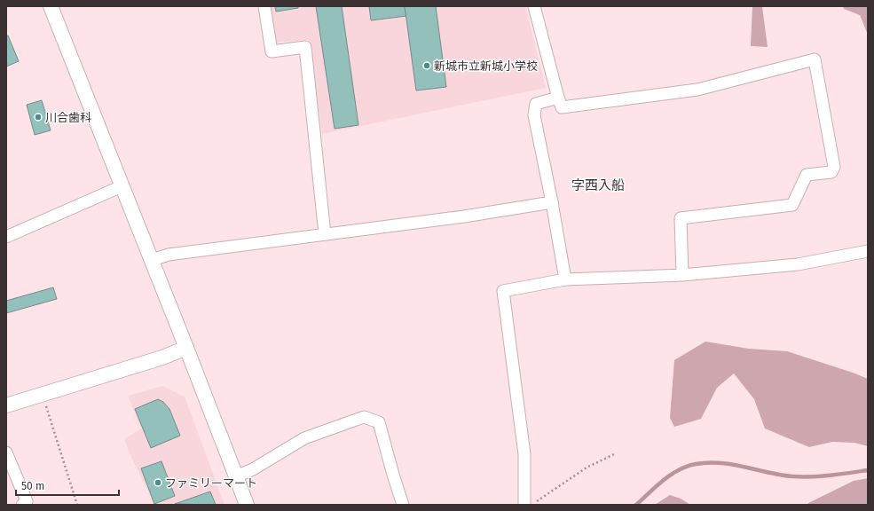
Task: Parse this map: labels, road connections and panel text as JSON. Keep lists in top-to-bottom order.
{
  "districts": ["字西入船"],
  "places": ["新城市立新城小学校", "川合歯科", "ファミリーマート"],
  "scale_bar": "50 m"
}
